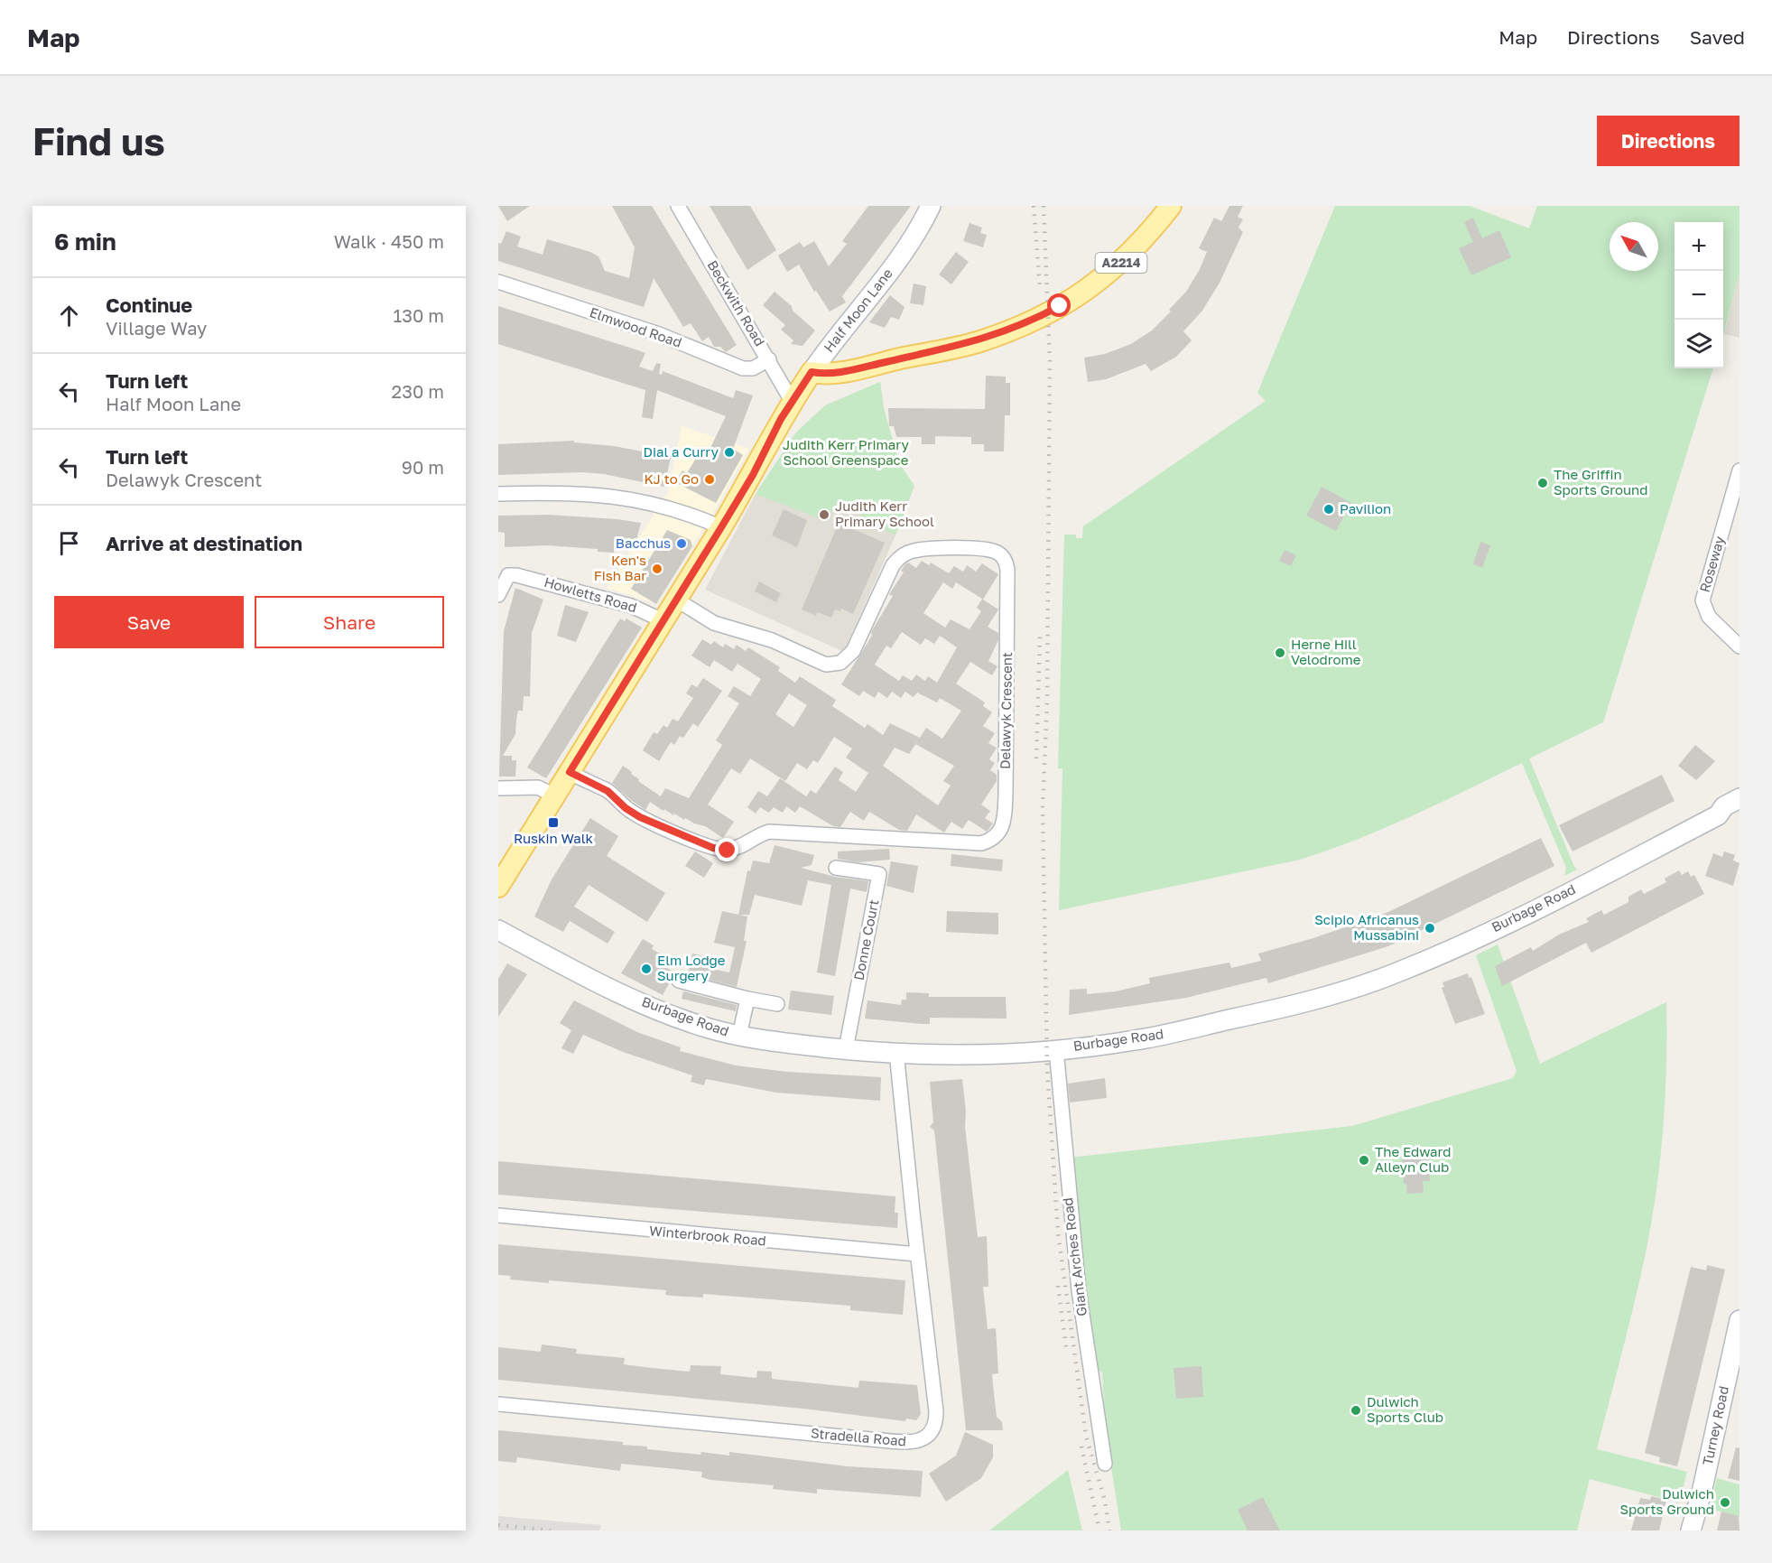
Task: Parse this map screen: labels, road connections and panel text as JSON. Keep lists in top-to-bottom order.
{
  "streets": {
    "main road": ["A2214", "Half Moon Lane"],
    "street": [
      "Beckwith Road",
      "Elmwood Road",
      "Roseway",
      "Howletts Road",
      "Delawyk Crescent",
      "Burbage Road",
      "Donne Court",
      "Winterbrook Road",
      "Giant Arches Road",
      "Turney Road",
      "Stradella Road"
    ]
  },
  "crossings": [
    ["A2214", "Half Moon Lane"],
    ["Beckwith Road", "Half Moon Lane"],
    ["Beckwith Road", "Elmwood Road"],
    ["Half Moon Lane", "Howletts Road"],
    ["Half Moon Lane", "Delawyk Crescent"],
    ["Burbage Road", "Donne Court"],
    ["Burbage Road", "Giant Arches Road"],
    ["Burbage Road", "Stradella Road"],
    ["Winterbrook Road", "Stradella Road"]
  ],
  "parks": ["Judith Kerr Primary School Greenspace"],
  "places": {
    "other": [
      "Dial a Curry",
      "KJ to Go",
      "The Griffin Sports Ground",
      "Pavilion",
      "Judith Kerr Primary School",
      "Bacchus",
      "Ken's Fish Bar",
      "Herne Hill Velodrome",
      "Scipio Africanus Mussabini",
      "Elm Lodge Surgery",
      "The Edward Alleyn Club",
      "Dulwich Sports Club",
      "Dulwich Sports Ground"
    ],
    "transit": ["Ruskin Walk"]
  },
  "north": "top left",
  "page": {
    "header": "Map",
    "nav": ["Map", "Directions", "Saved"],
    "buttons": [
      "Directions",
      ["Save", "Share"]
    ],
    "title": "Find us",
    "heading": ["6 min", "Walk · 450 m"],
    "map_buttons": ["+", "−"],
    "list": [
      ["Continue", "Village Way", "130 m"],
      ["Turn left", "Half Moon Lane", "230 m"],
      ["Turn left", "Delawyk Crescent", "90 m"],
      "Arrive at destination"
    ]
  }
}
